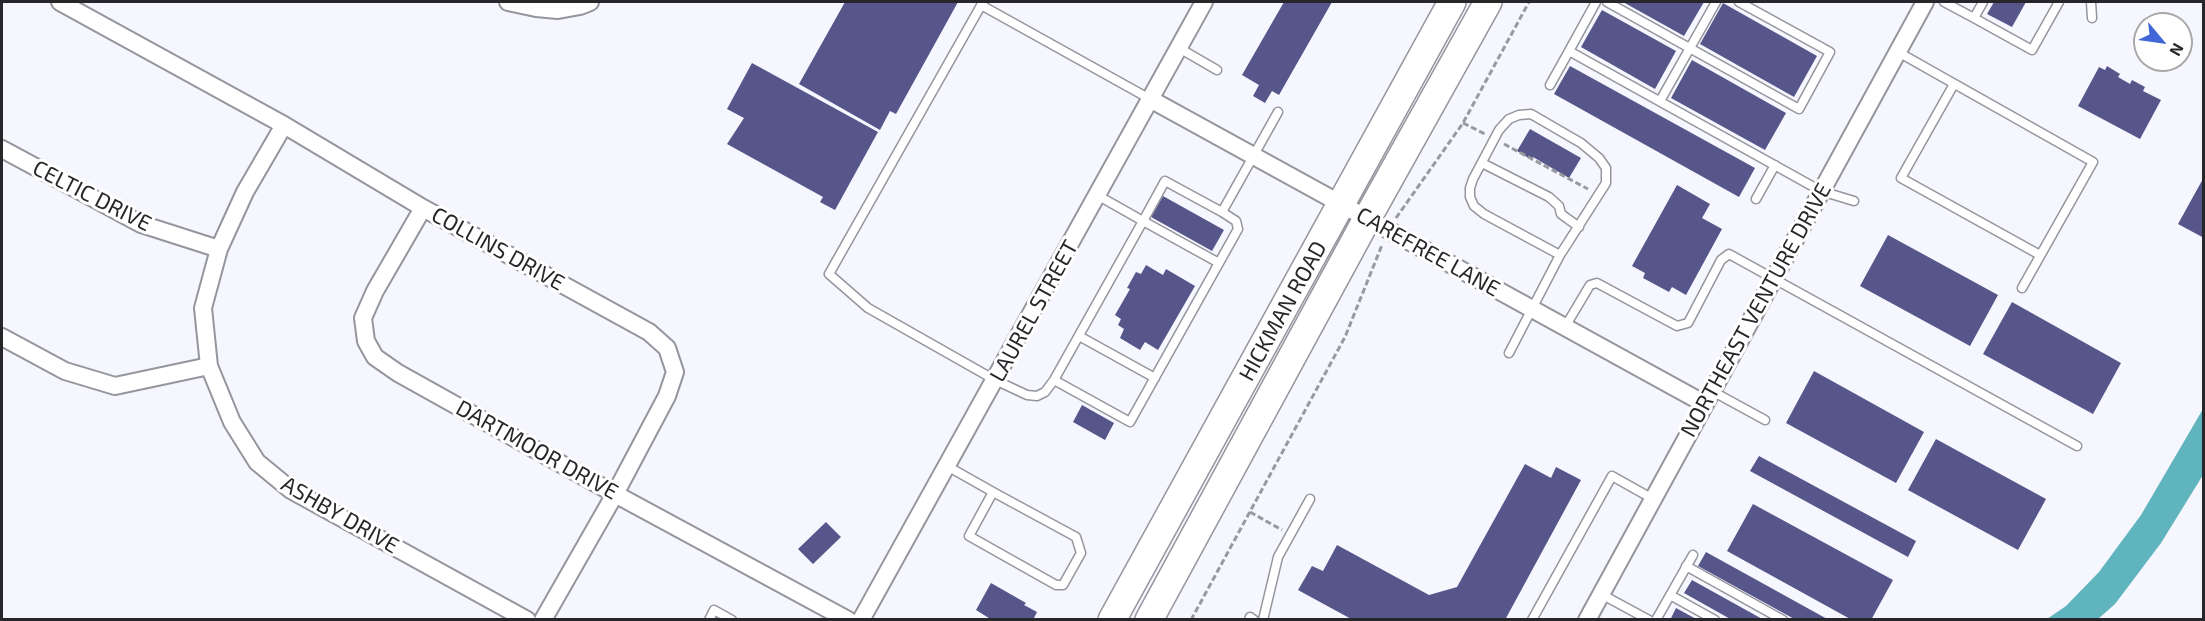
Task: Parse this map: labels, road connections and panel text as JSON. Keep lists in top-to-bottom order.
{
  "streets": {
    "highway": ["HICKMAN ROAD"],
    "street": [
      "CELTIC DRIVE",
      "COLLINS DRIVE",
      "CAREFREE LANE",
      "NORTHEAST VENTURE DRIVE",
      "LAUREL STREET",
      "DARTMOOR DRIVE",
      "ASHBY DRIVE"
    ]
  },
  "crossings": [
    ["CELTIC DRIVE", "ASHBY DRIVE"],
    ["COLLINS DRIVE", "DARTMOOR DRIVE"],
    ["COLLINS DRIVE", "ASHBY DRIVE"],
    ["CAREFREE LANE", "NORTHEAST VENTURE DRIVE"],
    ["CAREFREE LANE", "LAUREL STREET"],
    ["CAREFREE LANE", "HICKMAN ROAD"]
  ],
  "north": "bottom right"
}
